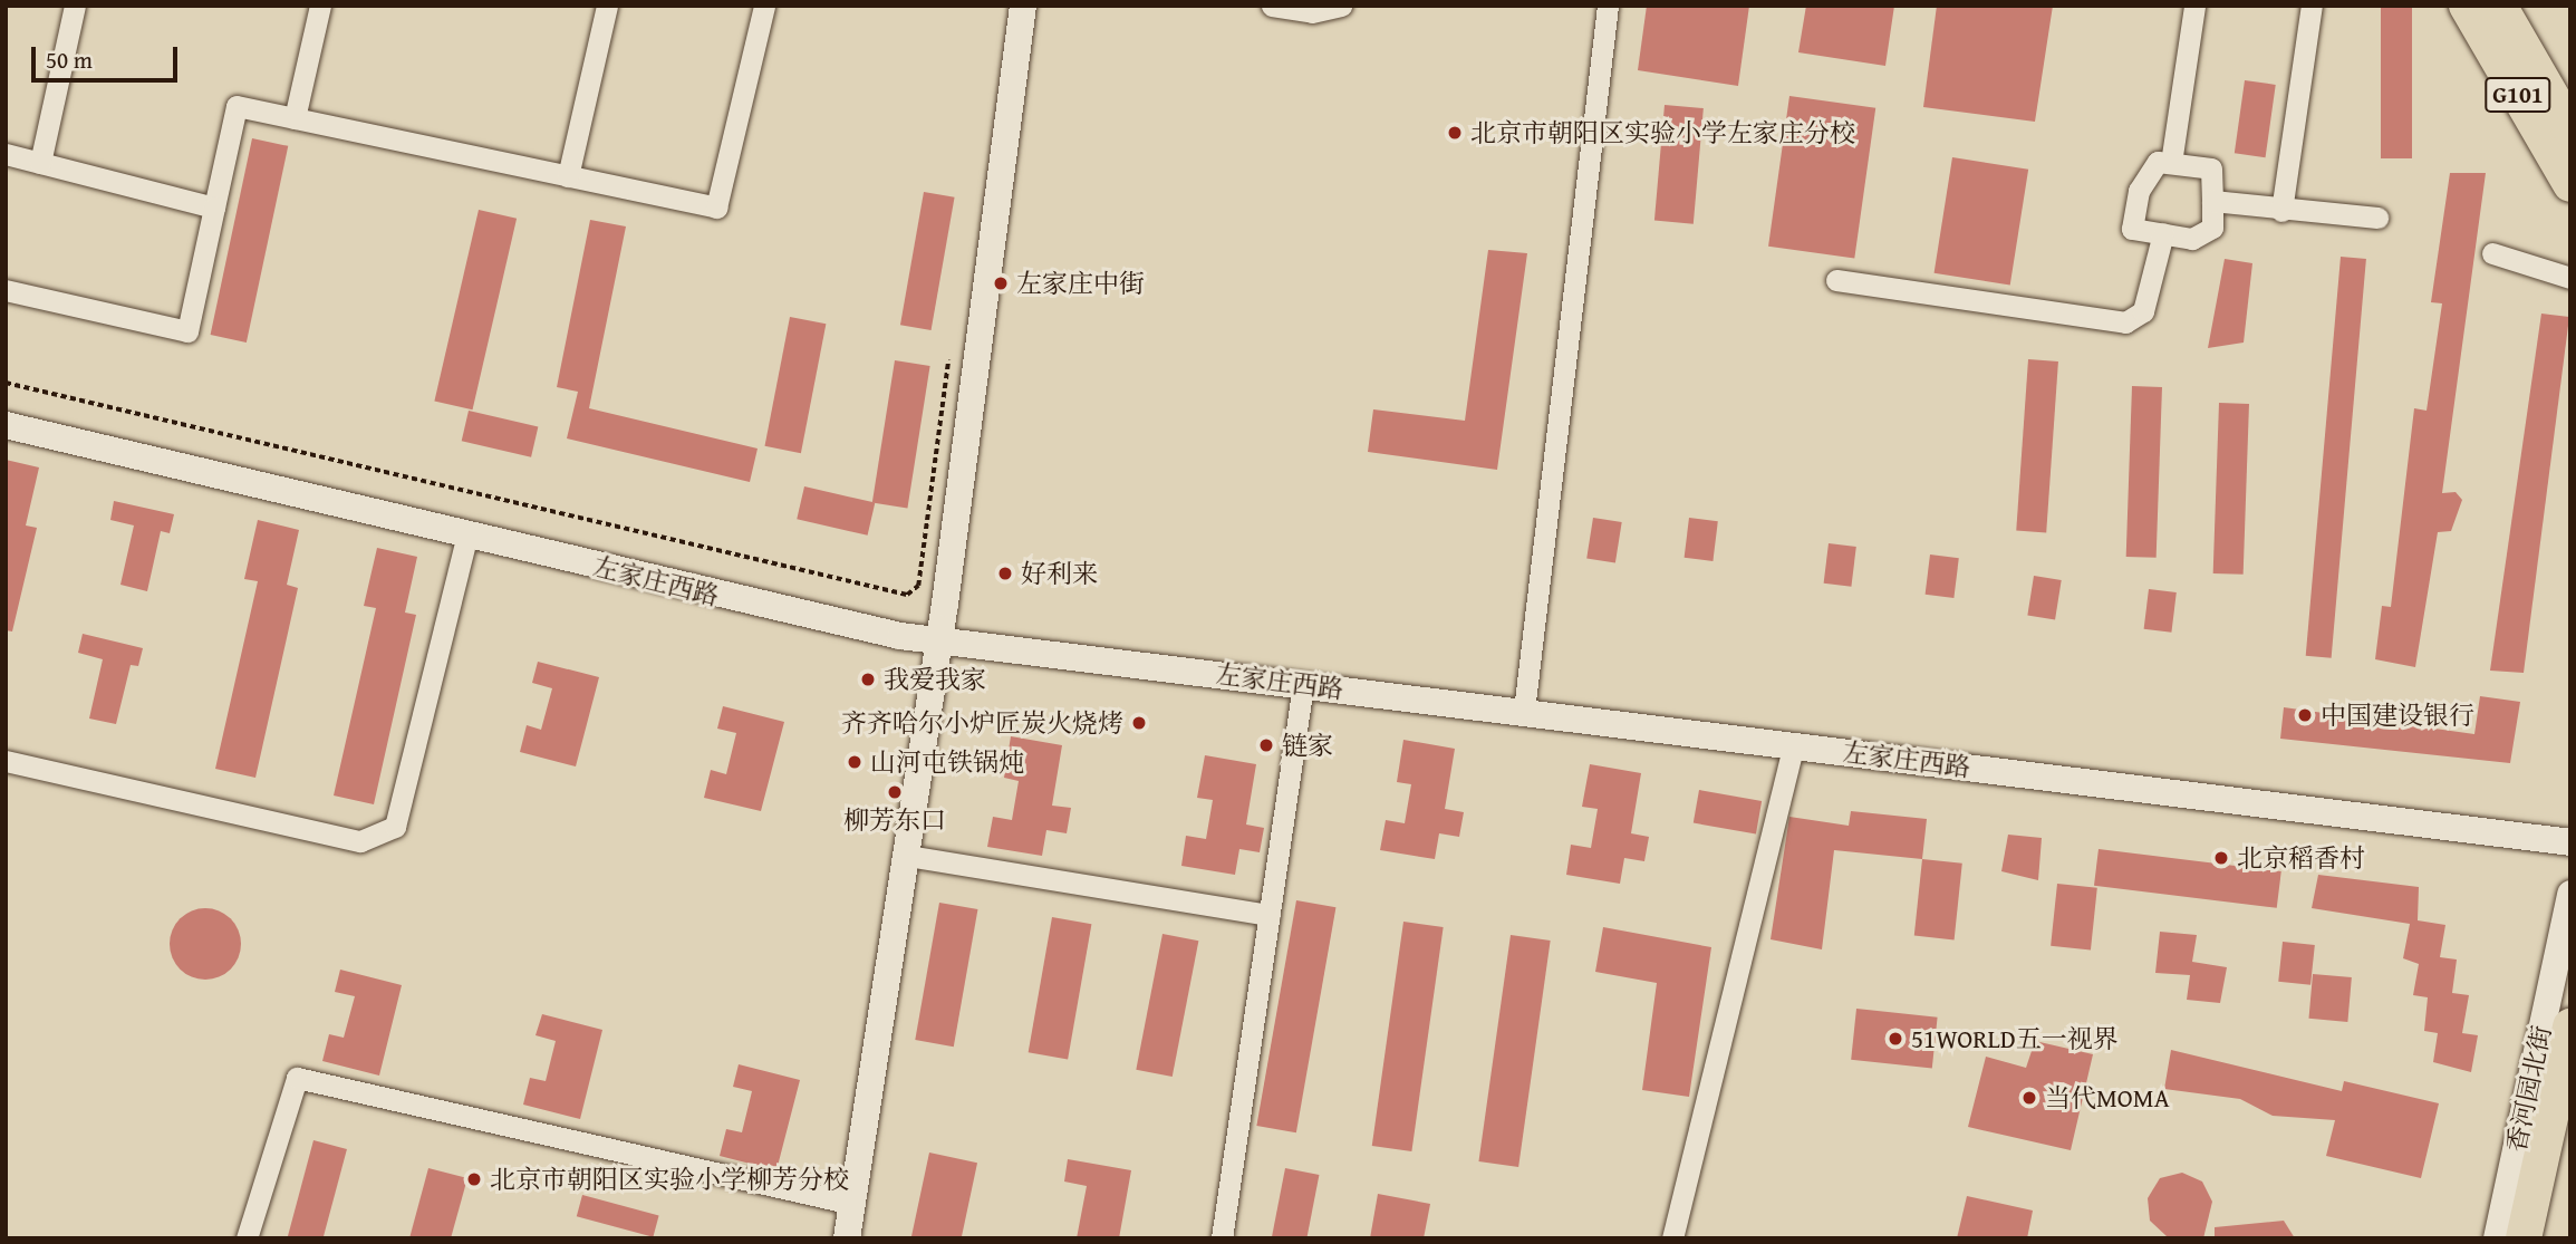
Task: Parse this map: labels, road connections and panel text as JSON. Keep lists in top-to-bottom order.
{
  "streets": {
    "highway": ["G101"],
    "street": ["左家庄西路", "香河园北街"]
  },
  "places": [
    "北京市朝阳区实验小学左家庄分校",
    "左家庄中街",
    "好利来",
    "我爱我家",
    "中国建设银行",
    "齐齐哈尔小炉匠炭火烧烤",
    "链家",
    "山河屯铁锅炖",
    "柳芳东口",
    "北京稻香村",
    "51WORLD五一视界",
    "当代MOMA",
    "北京市朝阳区实验小学柳芳分校"
  ],
  "scale_bar": "50 m"
}
